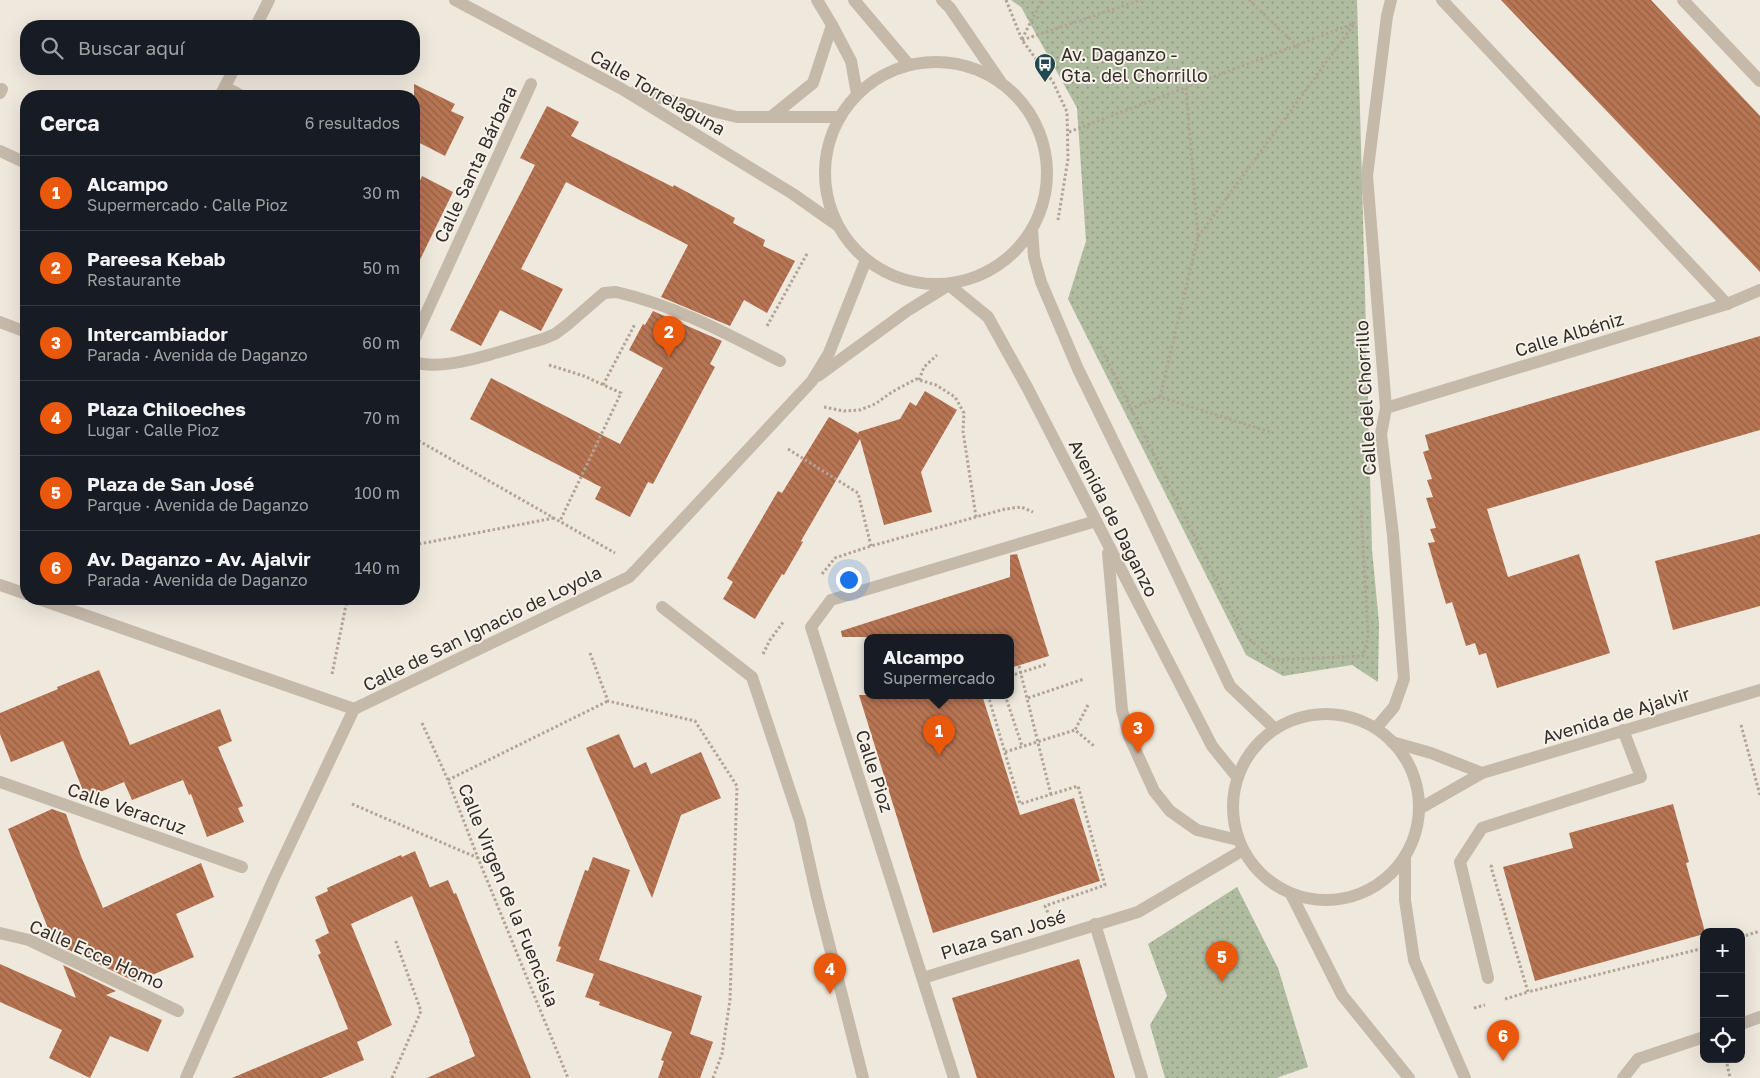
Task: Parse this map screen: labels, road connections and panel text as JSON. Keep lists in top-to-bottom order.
{
  "streets": {
    "street": [
      "Calle Torrelaguna",
      "Calle Santa Bárbara",
      "Calle Albéniz",
      "Calle del Chorrillo",
      "Avenida de Daganzo",
      "Calle de San Ignacio de Loyola",
      "Avenida de Ajalvir",
      "Calle Pioz",
      "Calle Veracruz",
      "Plaza San José",
      "Calle Ecce Homo"
    ],
    "path": ["Calle Virgen de la Fuencisla"]
  },
  "crossings": [
    ["Calle Albéniz", "Calle del Chorrillo"],
    ["Avenida de Daganzo", "Calle Pioz"],
    ["Calle Pioz", "Plaza San José"]
  ],
  "places": {
    "bus stop": ["Av. Daganzo - Gta. del Chorrillo"]
  },
  "page": {
    "search": "Buscar aquí",
    "heading": ["Cerca", "6 resultados"],
    "list": [
      {
        "mark": "1",
        "name": "Alcampo",
        "note": "Supermercado · Calle Pioz",
        "value": "30 m"
      },
      {
        "mark": "2",
        "name": "Pareesa Kebab",
        "note": "Restaurante",
        "value": "50 m"
      },
      {
        "mark": "3",
        "name": "Intercambiador",
        "note": "Parada · Avenida de Daganzo",
        "value": "60 m"
      },
      {
        "mark": "4",
        "name": "Plaza Chiloeches",
        "note": "Lugar · Calle Pioz",
        "value": "70 m"
      },
      {
        "mark": "5",
        "name": "Plaza de San José",
        "note": "Parque · Avenida de Daganzo",
        "value": "100 m"
      },
      {
        "mark": "6",
        "name": "Av. Daganzo - Av. Ajalvir",
        "note": "Parada · Avenida de Daganzo",
        "value": "140 m"
      }
    ],
    "pins": [
      "2",
      "3",
      "1",
      "5",
      "4",
      "6"
    ],
    "popup": ["Alcampo", "Supermercado"],
    "map_buttons": ["+", "−"]
  }
}
